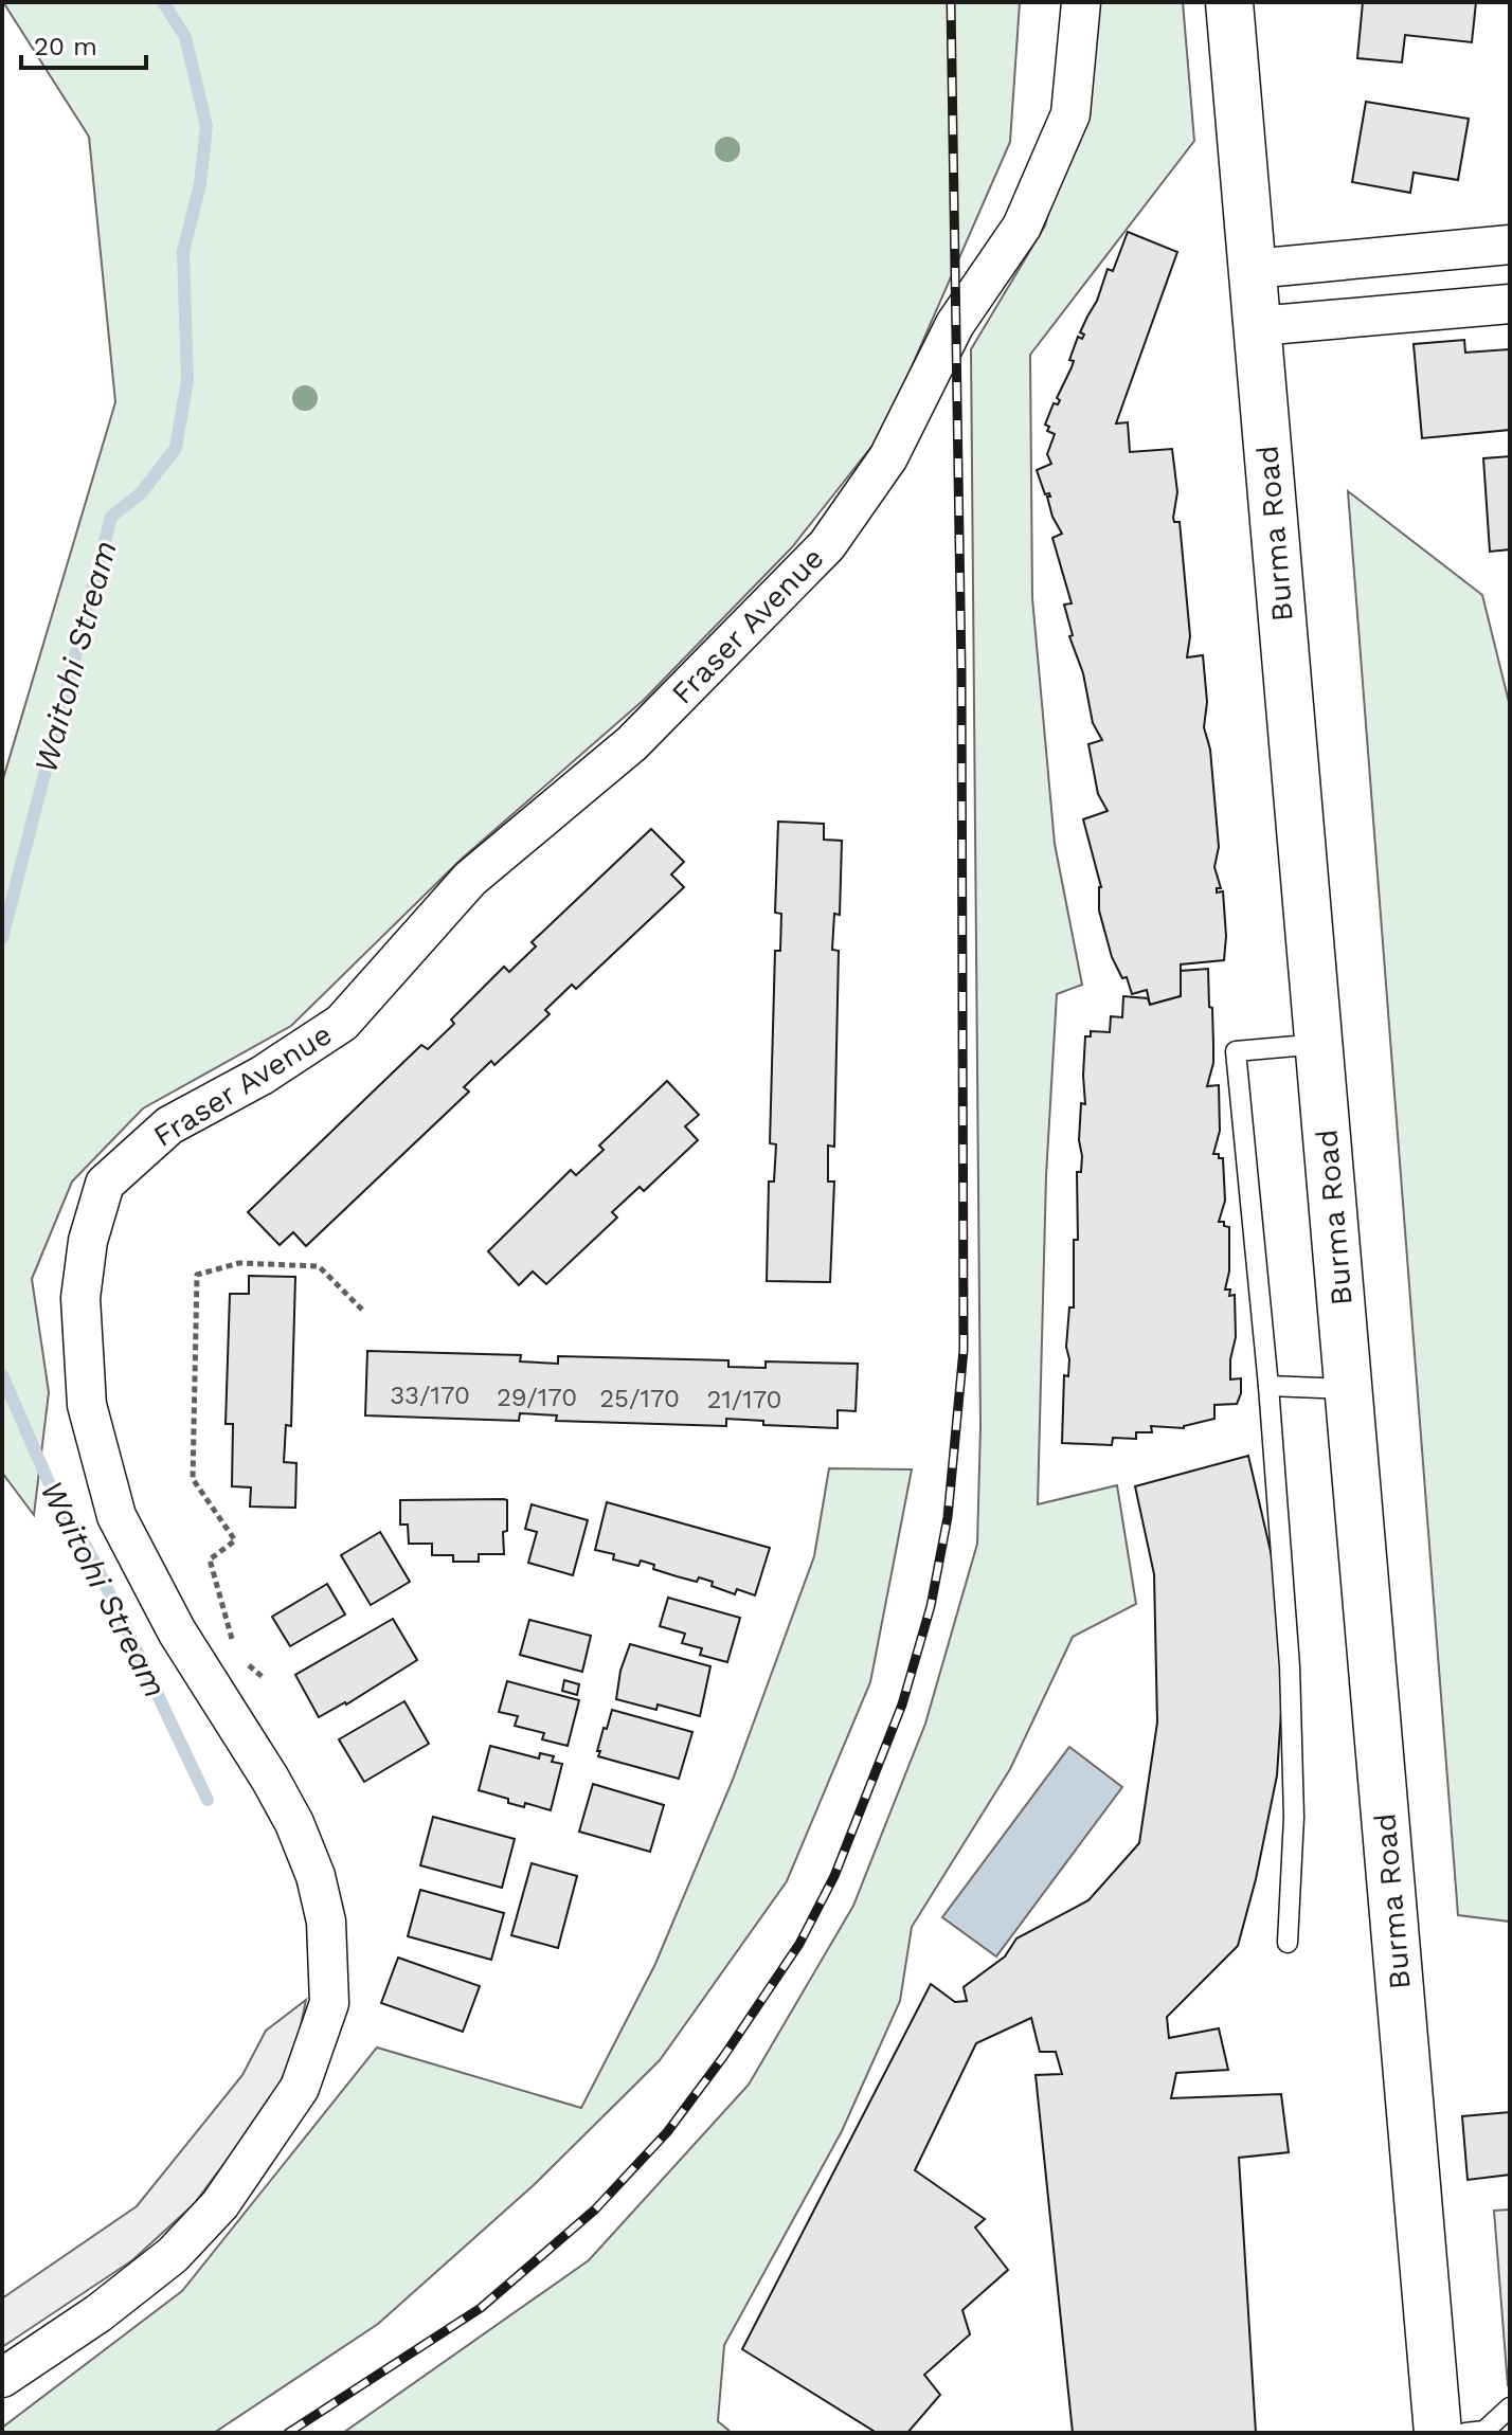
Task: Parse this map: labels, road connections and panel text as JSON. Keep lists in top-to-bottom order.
{
  "streets": {
    "main road": ["Burma Road"],
    "street": ["Fraser Avenue"]
  },
  "water": ["Waitohi Stream"],
  "house_numbers": [
    "33/170",
    "29/170",
    "25/170",
    "21/170"
  ],
  "scale_bar": "20 m"
}
